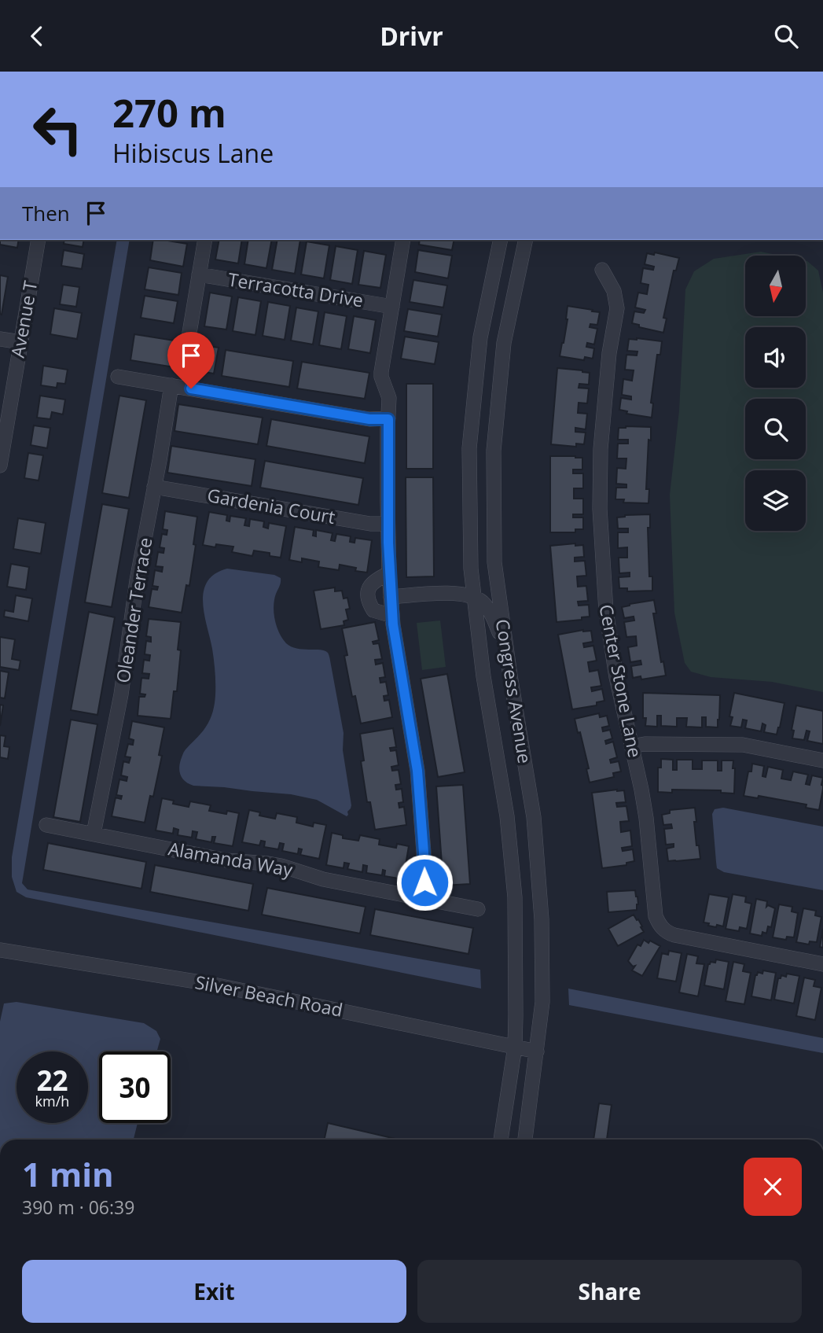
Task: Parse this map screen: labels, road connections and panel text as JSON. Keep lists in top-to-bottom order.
{
  "streets": {
    "street": [
      "Terracotta Drive",
      "Avenue T",
      "Gardenia Court",
      "Oleander Terrace",
      "Center Stone Lane",
      "Congress Avenue",
      "Alamanda Way",
      "Silver Beach Road"
    ]
  },
  "crossings": [
    ["Gardenia Court", "Oleander Terrace"],
    ["Oleander Terrace", "Alamanda Way"],
    ["Congress Avenue", "Silver Beach Road"]
  ],
  "north": "bottom",
  "page": {
    "header": "Drivr",
    "turn": ["270 m", "Hibiscus Lane"],
    "then": "Then",
    "speed": "22 km/h",
    "limit": "30",
    "heading": ["1 min", "390 m · 06:39"],
    "buttons": ["Exit", "Share"]
  }
}
